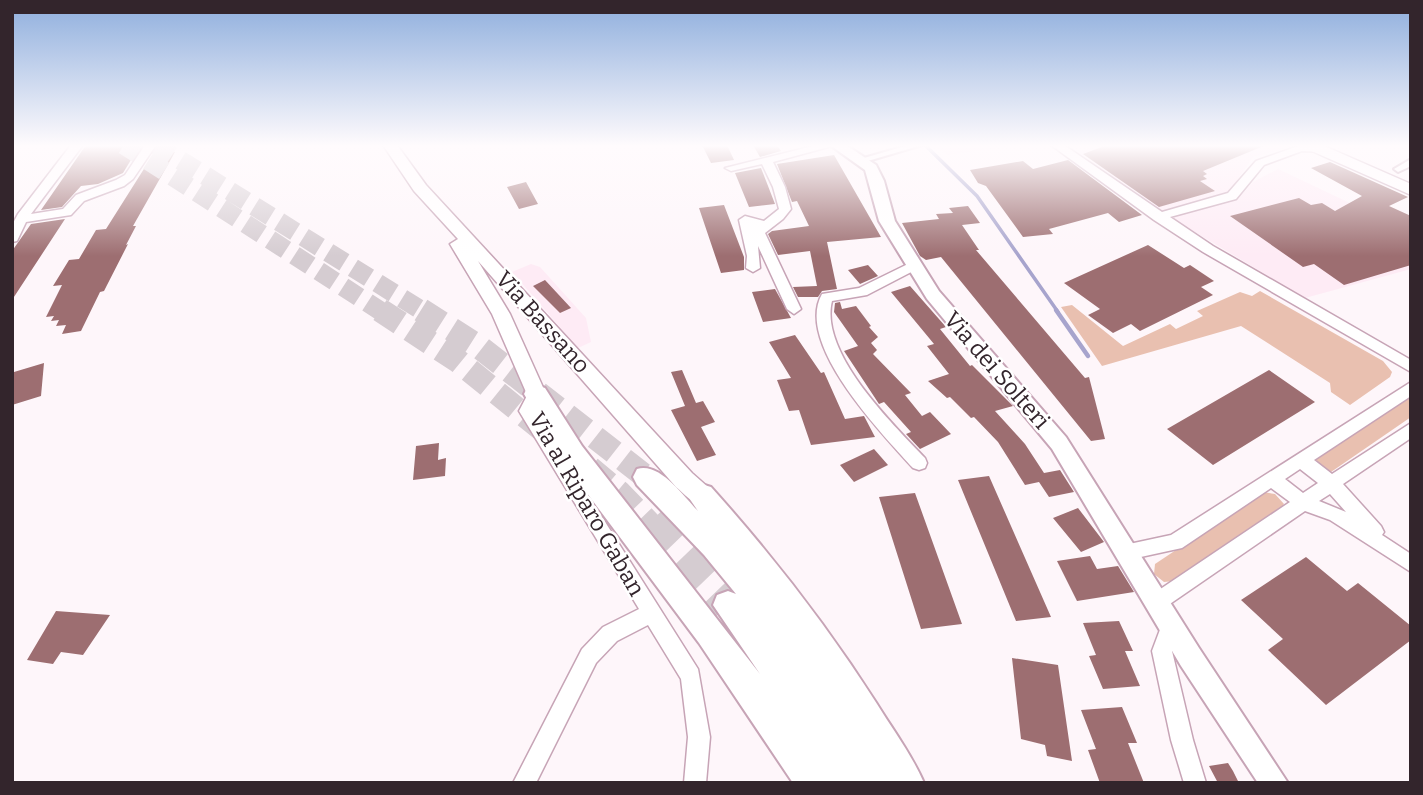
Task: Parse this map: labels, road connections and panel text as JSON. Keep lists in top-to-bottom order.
{
  "streets": {
    "main road": ["Via Bassano"],
    "street": ["Via dei Solteri", "Via al Riparo Gaban"]
  }
}
